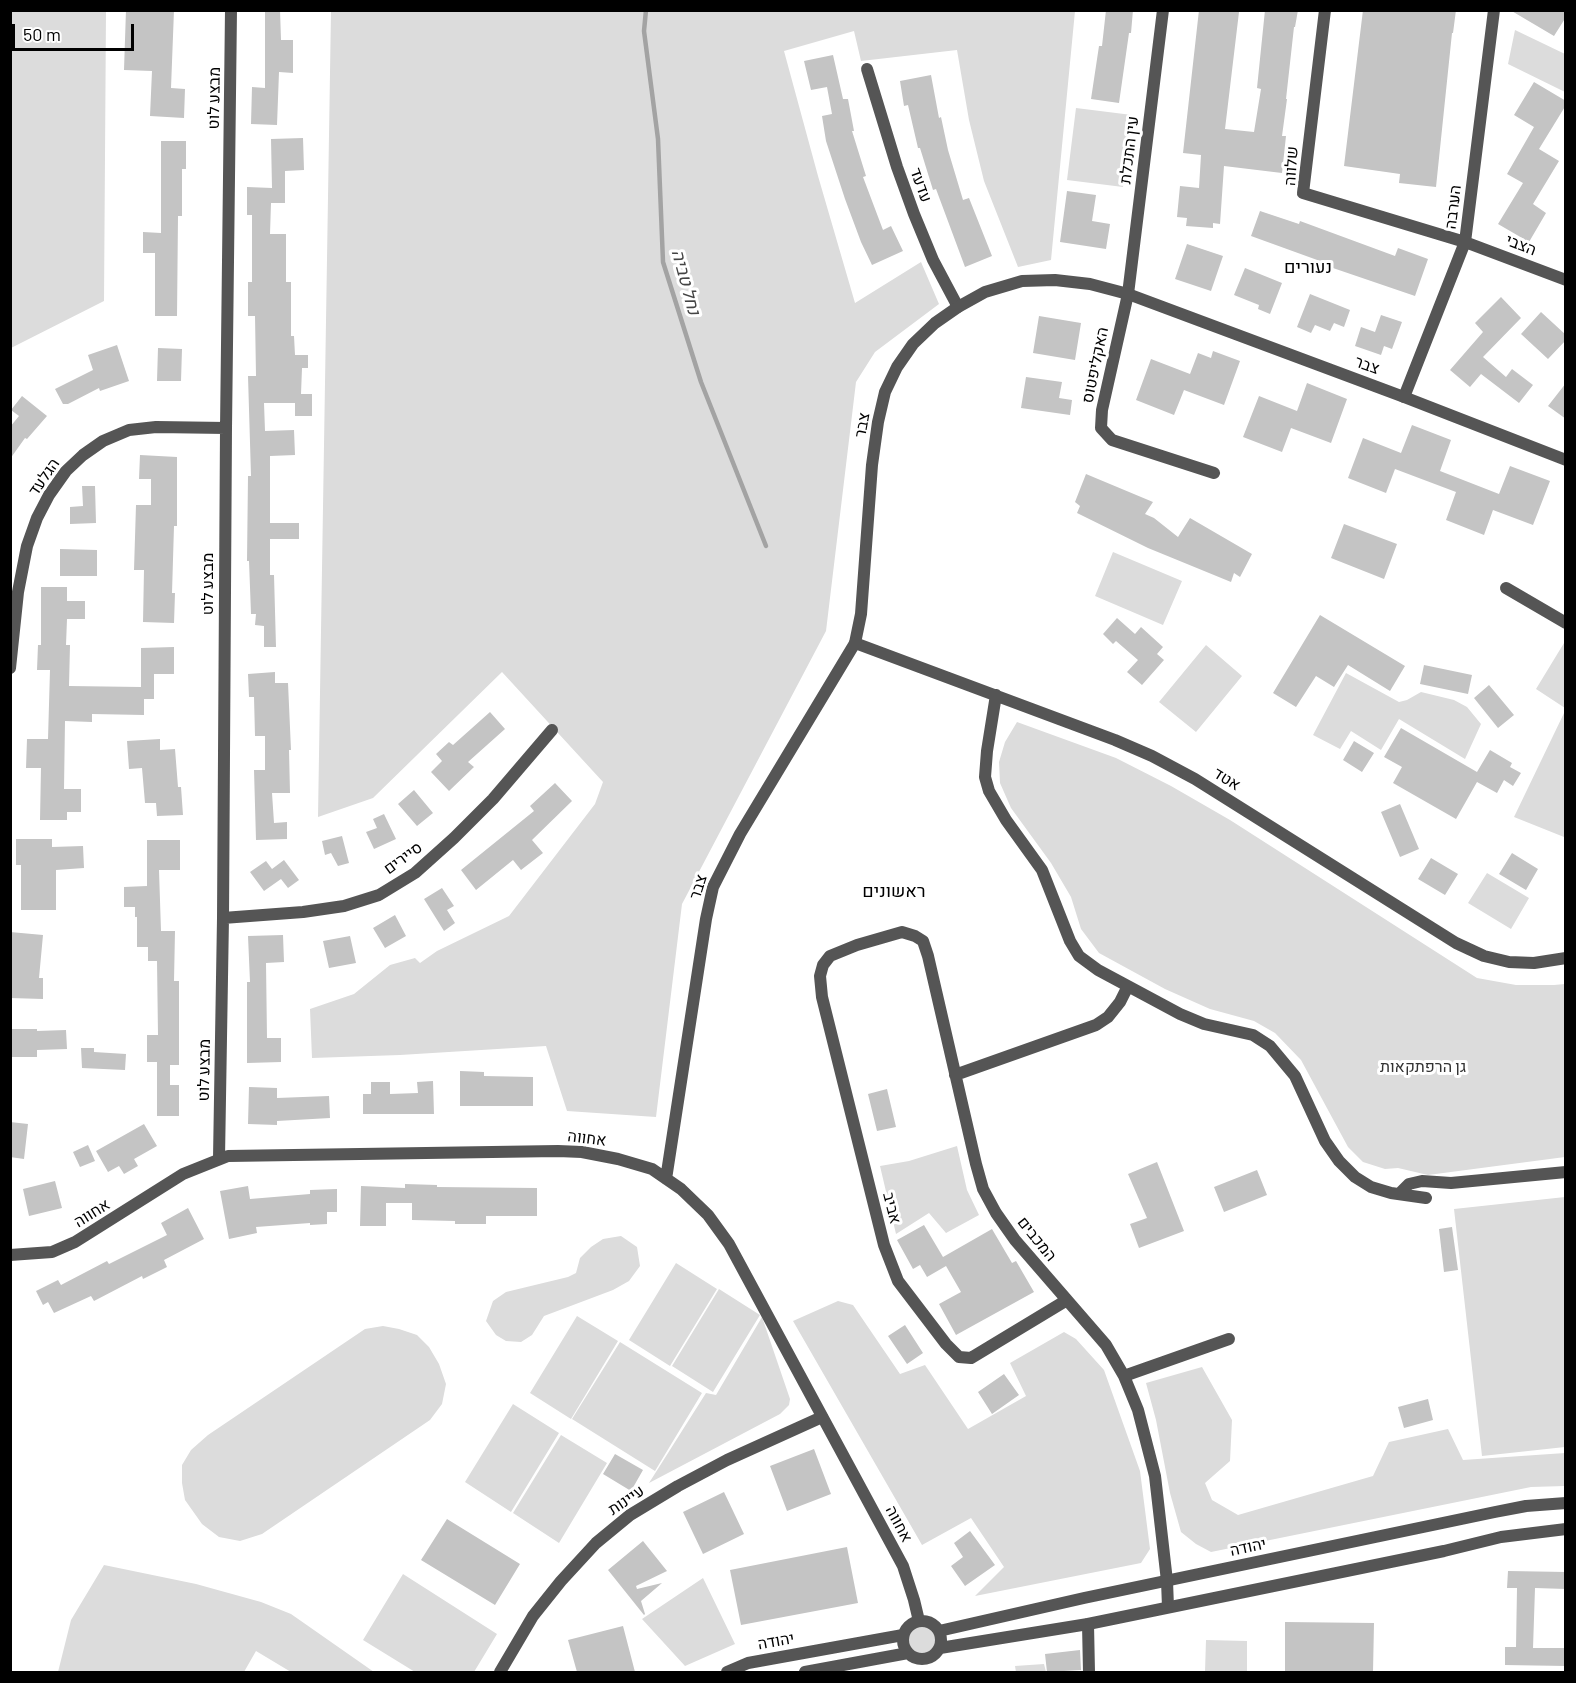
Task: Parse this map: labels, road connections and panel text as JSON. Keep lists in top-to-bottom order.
{
  "streets": {
    "street": [
      "מבצע לוט",
      "עין התכלת",
      "שלווה",
      "עדעד",
      "הערבה",
      "הצבי",
      "האקליפטוס",
      "צבר",
      "הגלעד",
      "אטד",
      "סיירים",
      "אחווה",
      "אביב",
      "המכבים",
      "עיינות",
      "יהודה"
    ]
  },
  "crossings": [
    ["מבצע לוט", "הגלעד"],
    ["מבצע לוט", "סיירים"],
    ["מבצע לוט", "אחווה"],
    ["עין התכלת", "האקליפטוס"],
    ["עין התכלת", "צבר"],
    ["שלווה", "הערבה"],
    ["שלווה", "הצבי"],
    ["עדעד", "צבר"],
    ["הערבה", "הצבי"],
    ["הערבה", "צבר"],
    ["האקליפטוס", "צבר"],
    ["צבר", "אטד"],
    ["צבר", "אחווה"],
    ["אחווה", "עיינות"],
    ["אחווה", "יהודה"],
    ["אביב", "המכבים"],
    ["המכבים", "יהודה"]
  ],
  "districts": ["נעורים", "ראשונים"],
  "water": ["נחל טביה"],
  "parks": ["גן הרפתקאות"],
  "scale_bar": "50 m"
}
